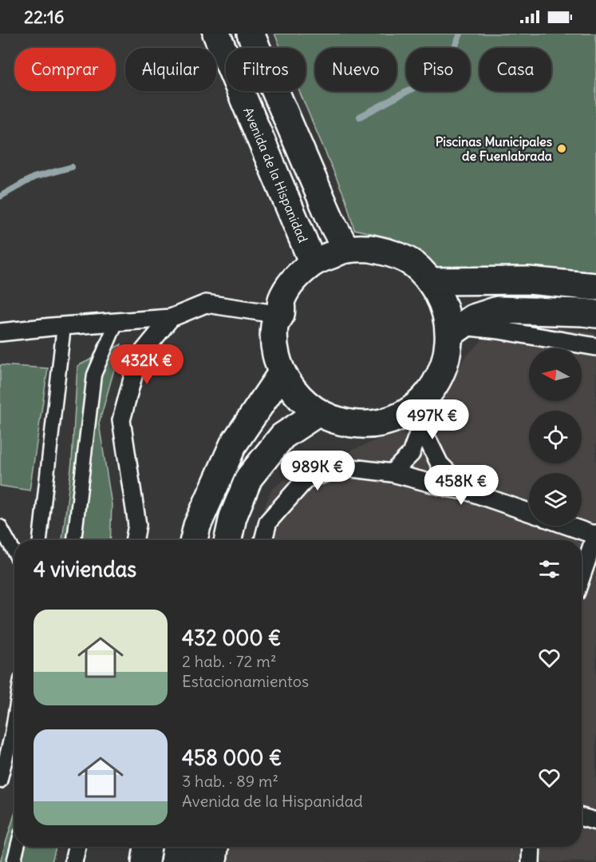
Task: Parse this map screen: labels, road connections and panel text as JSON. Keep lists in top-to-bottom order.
{
  "streets": {
    "main road": ["Avenida de la Hispanidad"]
  },
  "places": ["Piscinas Municipales de Fuenlabrada"],
  "north": "left",
  "page": {
    "status": "22:16",
    "chip": [
      "Comprar",
      "Alquilar",
      "Filtros",
      "Nuevo",
      "Piso",
      "Casa"
    ],
    "price": [
      "432K €",
      "497K €",
      "989K €",
      "458K €"
    ],
    "heading": "4 viviendas",
    "list": [
      {
        "name": "432 000 €",
        "note": "2 hab. · 72 m² · Estacionamientos"
      },
      {
        "name": "458 000 €",
        "note": "3 hab. · 89 m² · Avenida de la Hispanidad"
      }
    ]
  }
}
